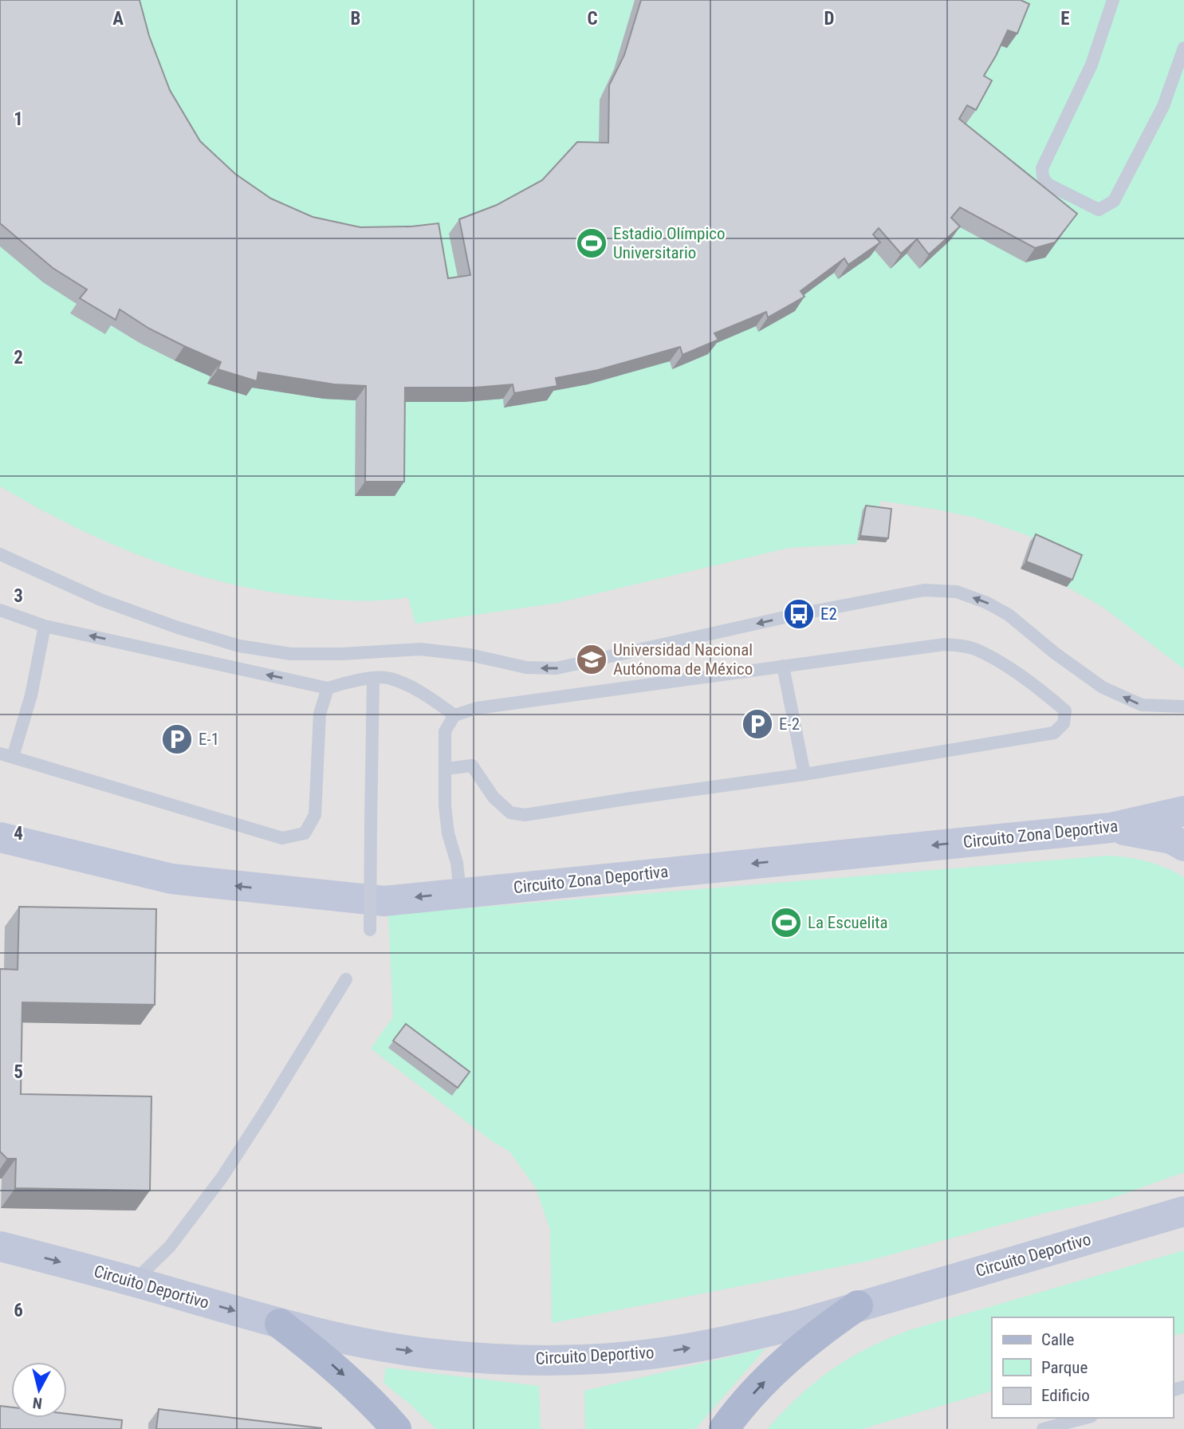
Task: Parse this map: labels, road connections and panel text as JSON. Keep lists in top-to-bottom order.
{
  "streets": {
    "street": ["Circuito Zona Deportiva", "Circuito Deportivo"]
  },
  "one_way": ["Circuito Zona Deportiva", "Circuito Deportivo"],
  "places": {
    "sports": ["Estadio Olímpico Universitario", "La Escuelita"],
    "bus stop": ["E2"],
    "school or university": ["Universidad Nacional Autónoma de México"],
    "parking": ["E-2", "E-1"]
  },
  "legend": ["Calle", "Parque", "Edificio"],
  "north": "bottom",
  "grid": {
    "columns": [
      "A",
      "B",
      "C",
      "D",
      "E"
    ],
    "rows": [
      "1",
      "2",
      "3",
      "4",
      "5",
      "6"
    ]
  }
}
